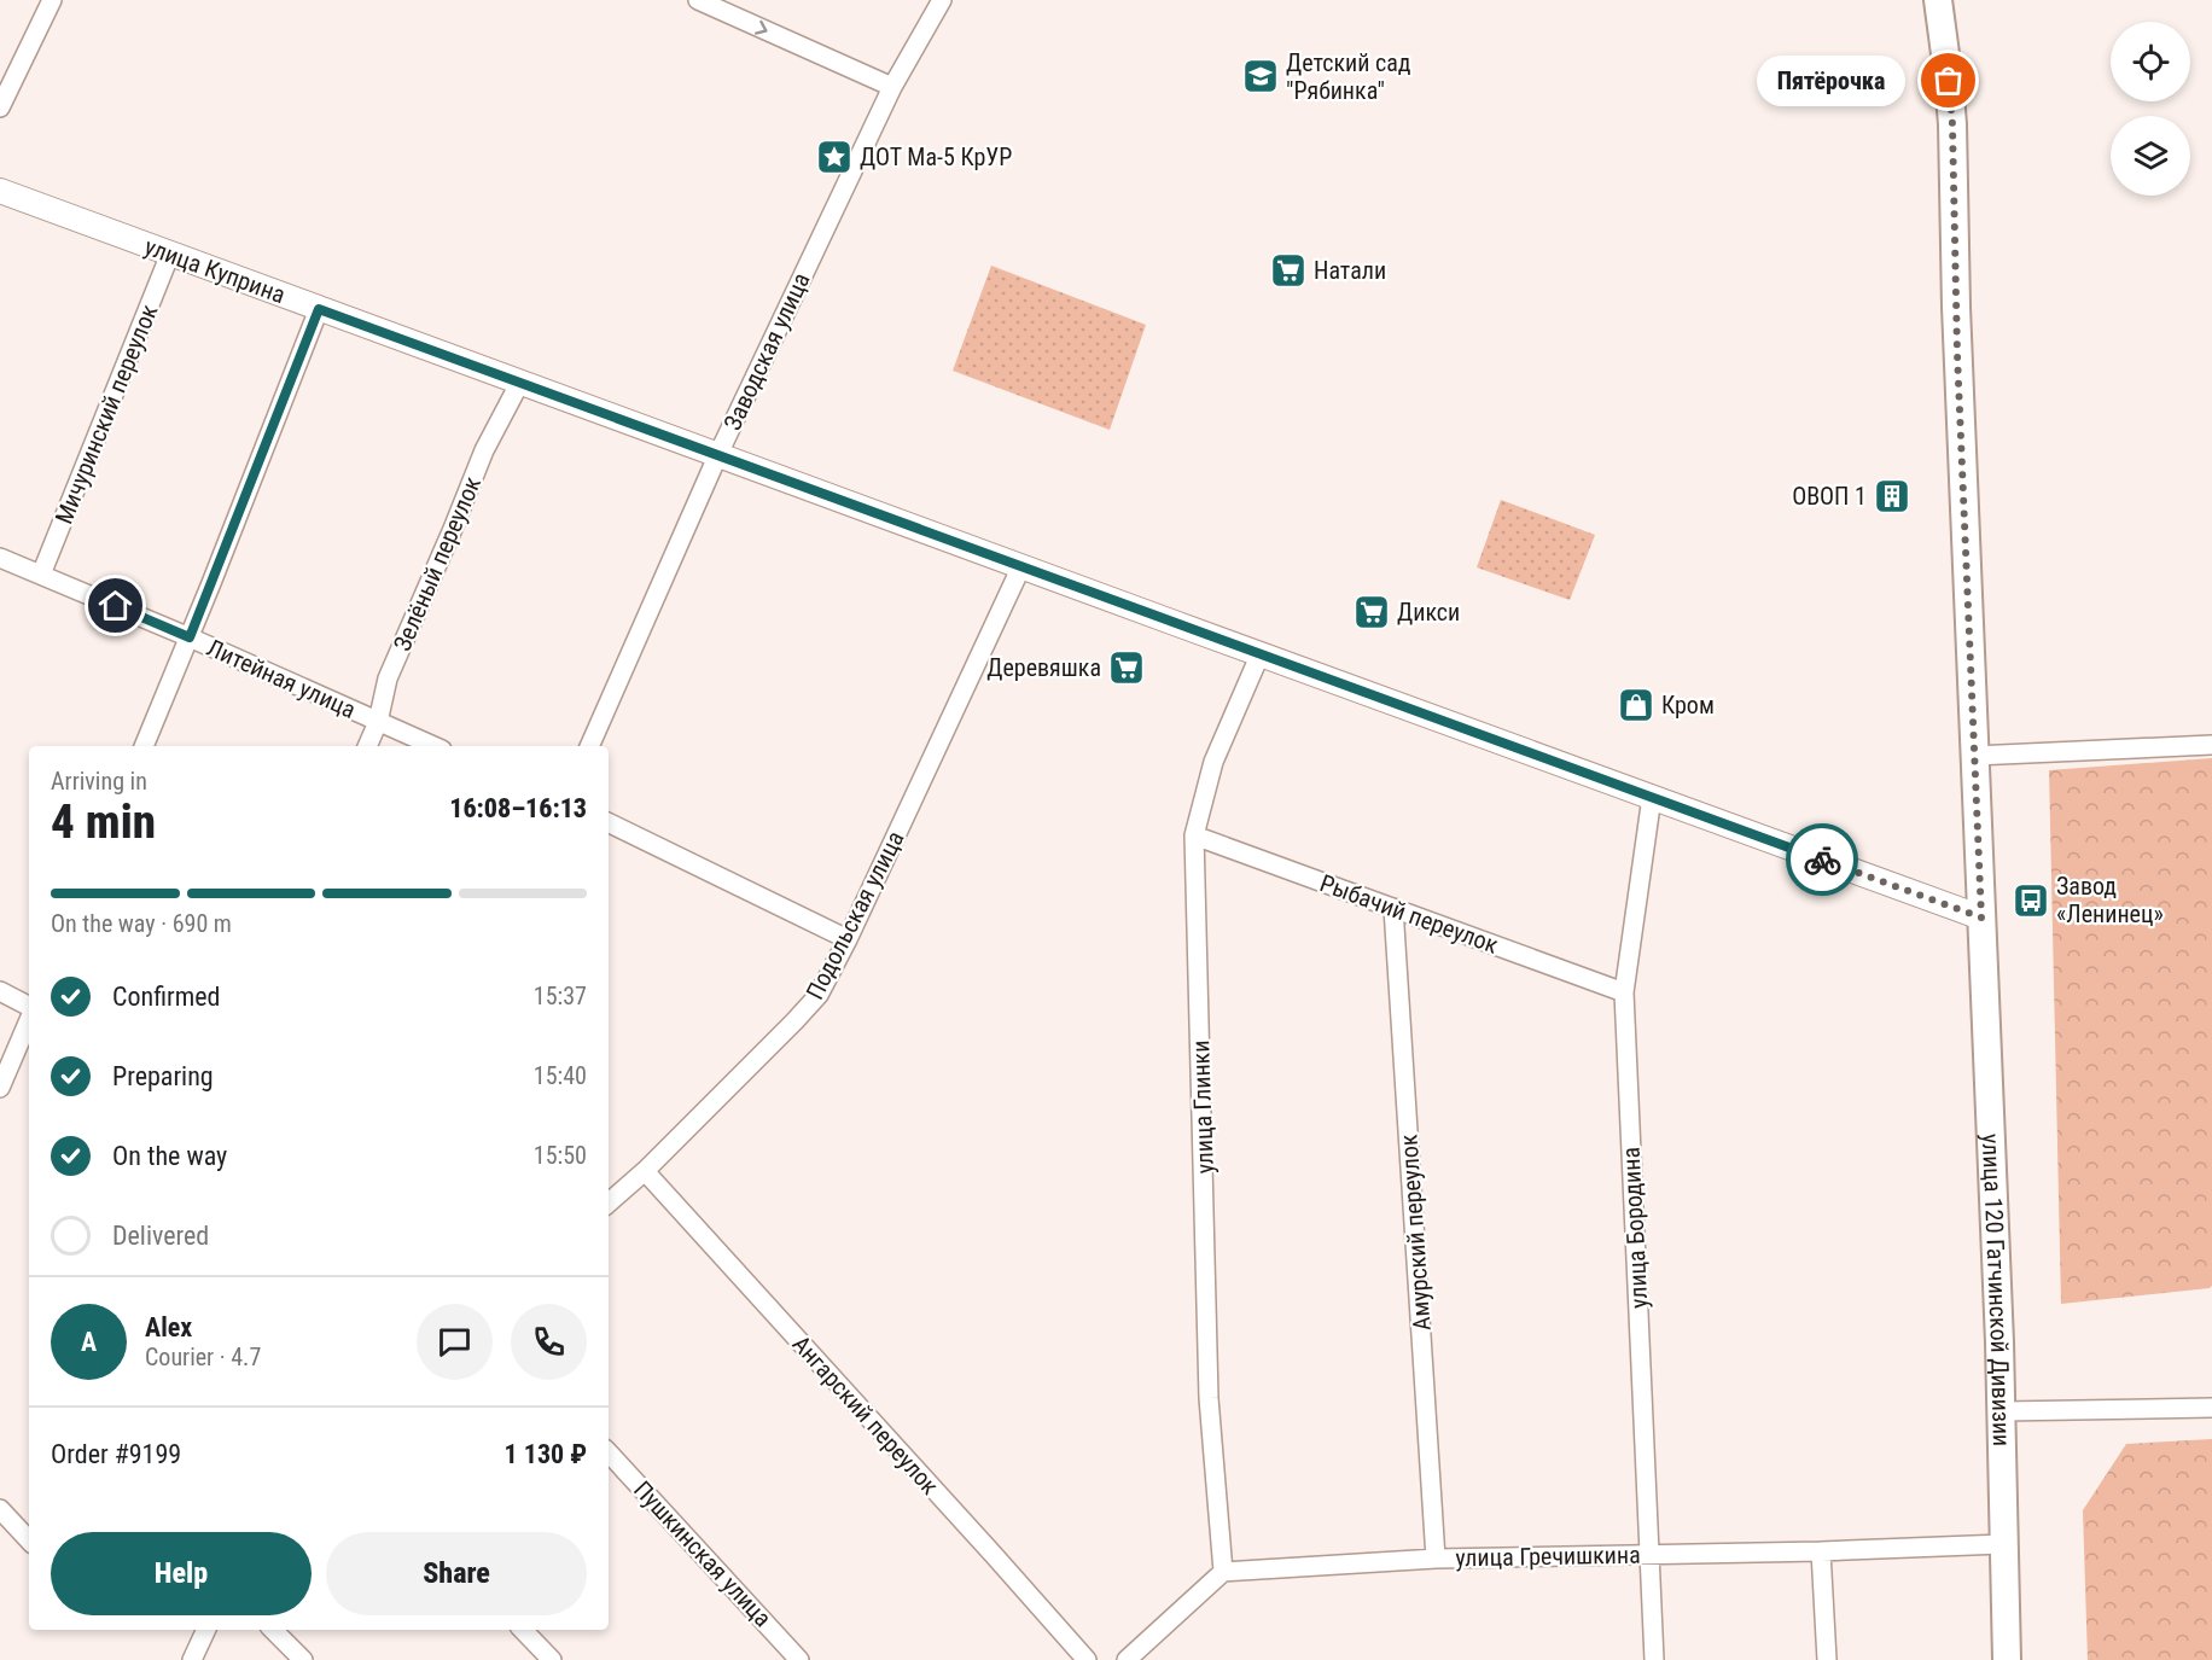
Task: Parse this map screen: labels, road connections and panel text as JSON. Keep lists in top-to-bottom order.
{
  "streets": {
    "main road": ["улица 120 Гатчинской Дивизии"],
    "street": [
      "улица Куприна",
      "Заводская улица",
      "Мичуринский переулок",
      "Зелёный переулок",
      "Литейная улица",
      "Рыбачий переулок",
      "Подольская улица",
      "улица Глинки",
      "улица Бородина",
      "Амурский переулок",
      "Ангарский переулок",
      "Пушкинская улица",
      "улица Гречишкина"
    ]
  },
  "crossings": [
    ["улица Куприна", "Заводская улица"],
    ["улица Куприна", "Мичуринский переулок"],
    ["улица Куприна", "Зелёный переулок"],
    ["улица Куприна", "Подольская улица"],
    ["улица Куприна", "улица Глинки"],
    ["улица Куприна", "улица Бородина"],
    ["улица Куприна", "улица 120 Гатчинской Дивизии"],
    ["Мичуринский переулок", "Литейная улица"],
    ["Зелёный переулок", "Литейная улица"],
    ["Рыбачий переулок", "улица Глинки"],
    ["Рыбачий переулок", "улица Бородина"],
    ["Рыбачий переулок", "Амурский переулок"],
    ["Подольская улица", "Ангарский переулок"],
    ["улица Глинки", "улица Гречишкина"],
    ["улица Бородина", "улица Гречишкина"],
    ["Амурский переулок", "улица Гречишкина"],
    ["улица 120 Гатчинской Дивизии", "улица Гречишкина"]
  ],
  "places": {
    "school or university": ["Детский сад \"Рябинка\""],
    "other": ["Пятёрочка"],
    "place": ["ДОТ Ма-5 КрУР"],
    "supermarket": ["Натали", "Дикси", "Деревяшка"],
    "building": ["ОВОП 1"],
    "shop": ["Кром"],
    "bus stop": ["Завод «Ленинец»"]
  },
  "page": {
    "bubble": "Пятёрочка",
    "heading": ["4 min", "Arriving in", "16:08–16:13"],
    "panel": [
      "Alex",
      "Courier · 4.7",
      "Order #9199",
      "1 130 ₽"
    ],
    "bar": "On the way · 690 m",
    "list": [
      ["Confirmed", "15:37"],
      ["Preparing", "15:40"],
      ["On the way", "15:50"],
      "Delivered"
    ],
    "round": "A",
    "buttons": ["Help", "Share"]
  }
}
